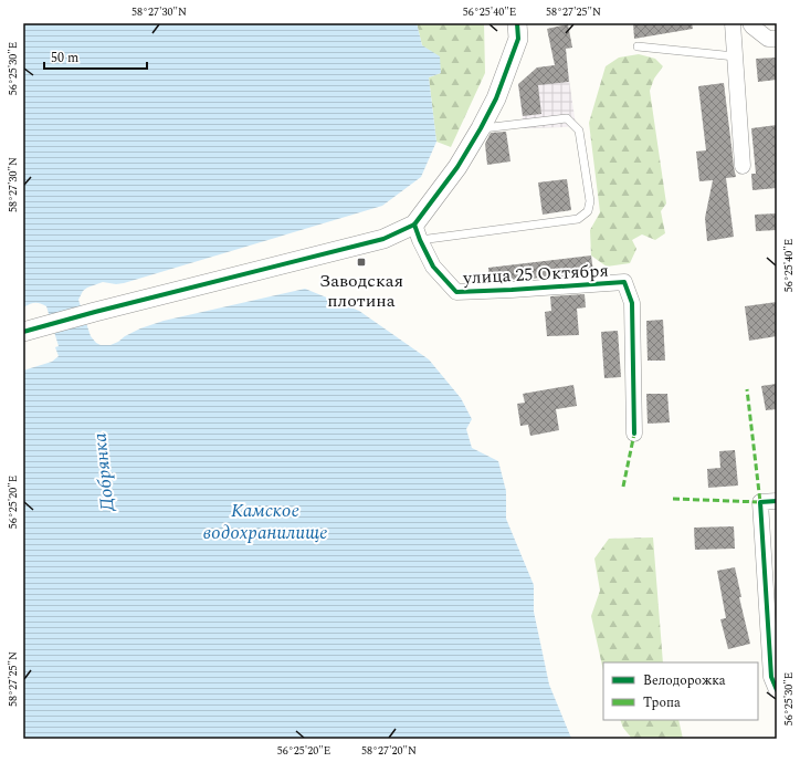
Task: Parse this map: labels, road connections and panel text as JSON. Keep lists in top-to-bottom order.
{
  "streets": {
    "street": ["улица 25 Октября"]
  },
  "water": ["Добрянка", "Камское водохранилище"],
  "places": {
    "transit": ["Заводская плотина"]
  },
  "legend": ["Велодорожка", "Тропа"],
  "scale_bar": "50 m",
  "coordinates": [
    "58°27'30\"N",
    "56°25'40\"E",
    "58°27'25\"N",
    "56°25'30\"E",
    "56°25'20\"E",
    "58°27'20\"N"
  ]
}
